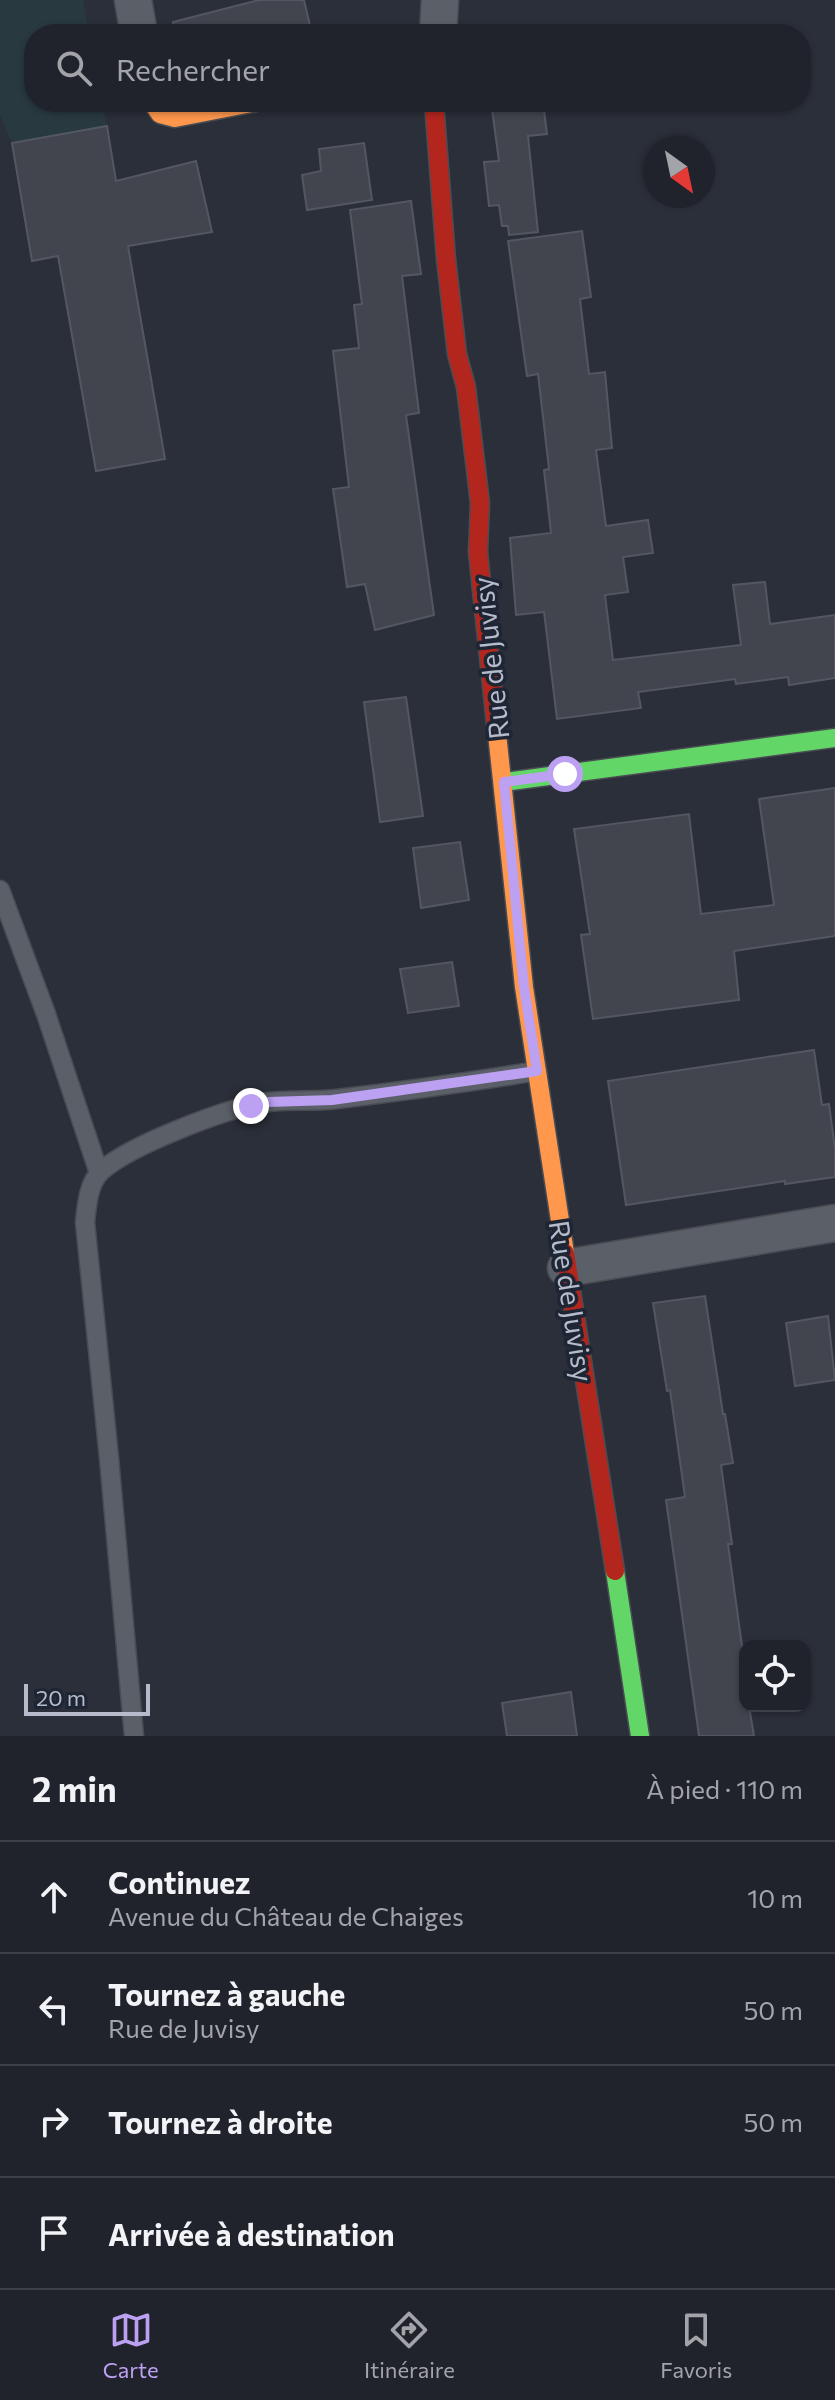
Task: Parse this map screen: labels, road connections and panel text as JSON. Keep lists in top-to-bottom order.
{
  "streets": {
    "street": ["Rue de Juvisy"]
  },
  "scale_bar": "20 m",
  "north": "bottom right",
  "page": {
    "search": "Rechercher",
    "scale": "20 m",
    "heading": ["2 min", "À pied · 110 m"],
    "list": [
      ["Continuez", "Avenue du Château de Chaiges", "10 m"],
      ["Tournez à gauche", "Rue de Juvisy", "50 m"],
      ["Tournez à droite", "50 m"],
      "Arrivée à destination"
    ],
    "nav": ["Carte", "Itinéraire", "Favoris"]
  }
}
